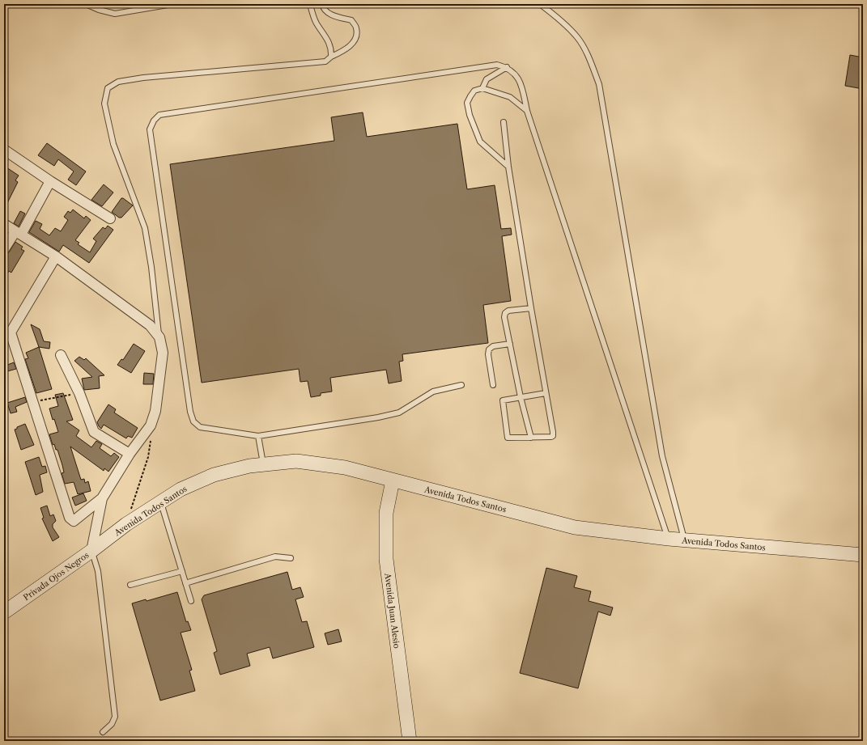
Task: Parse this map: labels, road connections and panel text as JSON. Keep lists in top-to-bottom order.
{
  "streets": {
    "street": ["Avenida Todos Santos", "Privada Ojos Negros", "Avenida Juan Alesio"]
  },
  "crossings": [
    ["Avenida Todos Santos", "Privada Ojos Negros"],
    ["Avenida Todos Santos", "Avenida Juan Alesio"]
  ]
}
